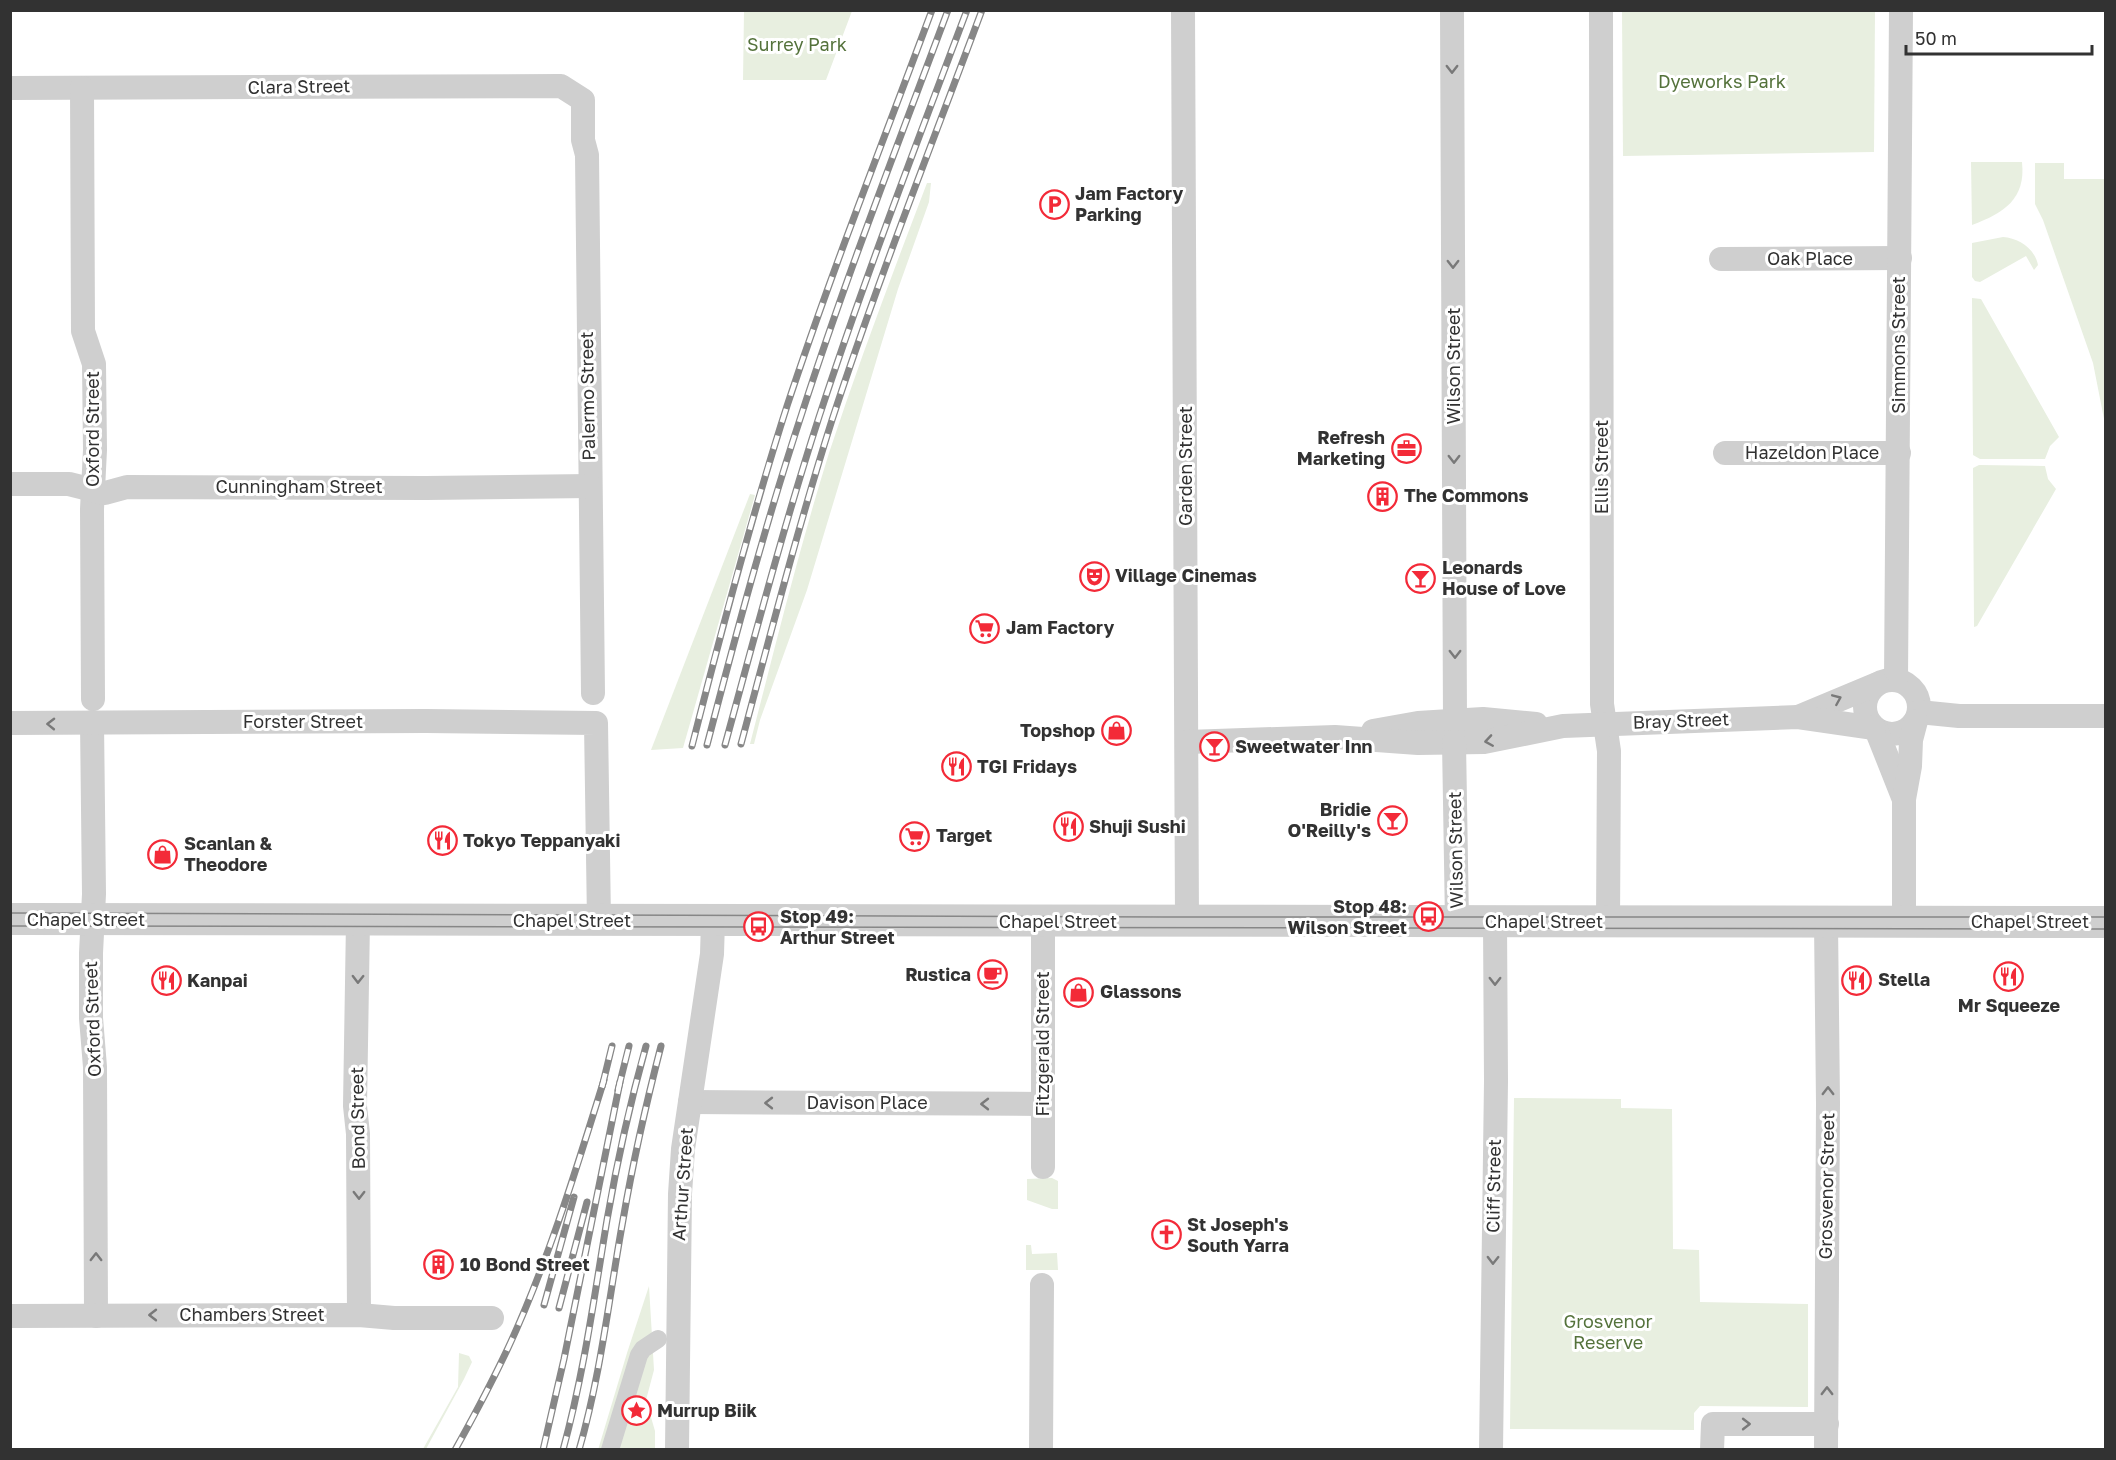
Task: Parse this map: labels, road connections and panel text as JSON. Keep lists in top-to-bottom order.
{
  "streets": {
    "street": [
      "Clara Street",
      "Oak Place",
      "Simmons Street",
      "Wilson Street",
      "Palermo Street",
      "Oxford Street",
      "Hazeldon Place",
      "Garden Street",
      "Ellis Street",
      "Cunningham Street",
      "Bray Street",
      "Forster Street",
      "Chapel Street",
      "Fitzgerald Street",
      "Davison Place",
      "Bond Street",
      "Arthur Street",
      "Cliff Street",
      "Grosvenor Street",
      "Chambers Street"
    ]
  },
  "crossings": [
    ["Clara Street", "Palermo Street"],
    ["Clara Street", "Oxford Street"],
    ["Oak Place", "Simmons Street"],
    ["Simmons Street", "Hazeldon Place"],
    ["Simmons Street", "Bray Street"],
    ["Wilson Street", "Bray Street"],
    ["Wilson Street", "Chapel Street"],
    ["Palermo Street", "Cunningham Street"],
    ["Oxford Street", "Cunningham Street"],
    ["Oxford Street", "Forster Street"],
    ["Oxford Street", "Chapel Street"],
    ["Oxford Street", "Chambers Street"],
    ["Garden Street", "Bray Street"],
    ["Garden Street", "Chapel Street"],
    ["Ellis Street", "Bray Street"],
    ["Ellis Street", "Chapel Street"],
    ["Forster Street", "Chapel Street"],
    ["Chapel Street", "Fitzgerald Street"],
    ["Chapel Street", "Bond Street"],
    ["Chapel Street", "Arthur Street"],
    ["Chapel Street", "Cliff Street"],
    ["Chapel Street", "Grosvenor Street"],
    ["Fitzgerald Street", "Davison Place"],
    ["Davison Place", "Arthur Street"],
    ["Bond Street", "Chambers Street"]
  ],
  "one_way": [
    "Wilson Street",
    "Davison Place",
    "Bond Street",
    "Cliff Street",
    "Grosvenor Street",
    "Chambers Street"
  ],
  "parks": ["Surrey Park", "Dyeworks Park", "Grosvenor Reserve"],
  "places": {
    "parking": ["Jam Factory Parking"],
    "office": ["Refresh Marketing"],
    "building": ["The Commons", "10 Bond Street"],
    "theatre": ["Village Cinemas"],
    "bar": ["Leonards House of Love", "Sweetwater Inn", "Bridie O'Reilly's"],
    "supermarket": ["Jam Factory", "Target"],
    "shop": ["Topshop", "Scanlan & Theodore", "Glassons"],
    "restaurant": [
      "TGI Fridays",
      "Shuji Sushi",
      "Tokyo Teppanyaki",
      "Mr Squeeze",
      "Stella",
      "Kanpai"
    ],
    "bus stop": ["Stop 48: Wilson Street", "Stop 49: Arthur Street"],
    "cafe": ["Rustica"],
    "church": ["St Joseph's South Yarra"],
    "place": ["Murrup Biik"]
  },
  "scale_bar": "50 m"
}
